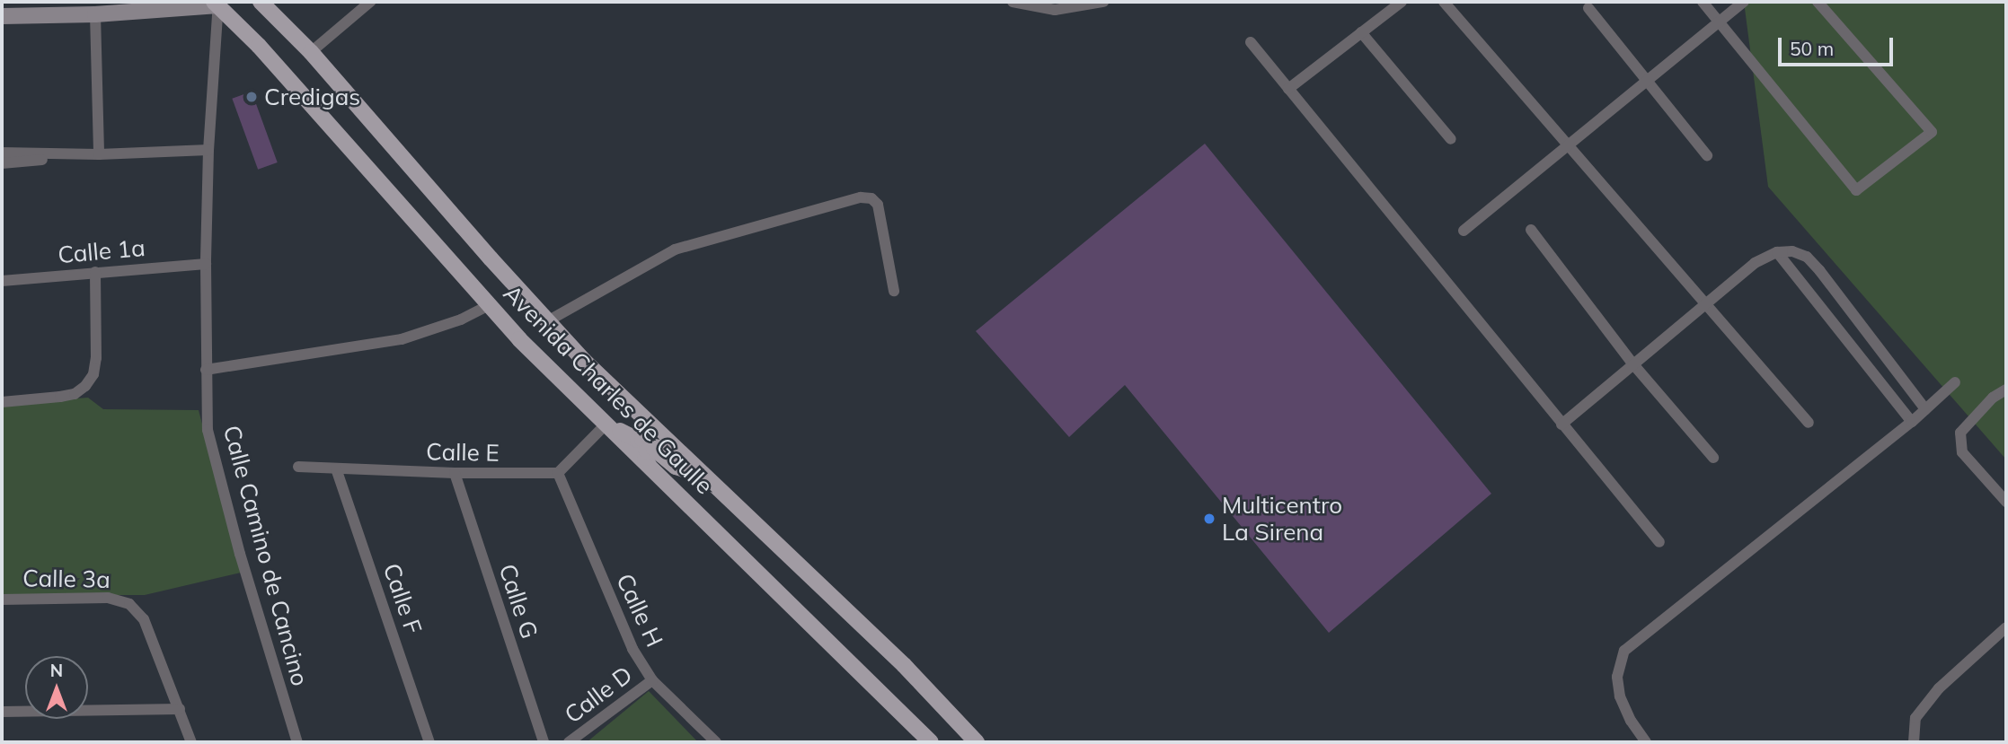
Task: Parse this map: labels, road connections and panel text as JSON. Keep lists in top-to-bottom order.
{
  "streets": {
    "main road": ["Avenida Charles de Gaulle"],
    "street": [
      "Calle 1a",
      "Calle E",
      "Calle Camino de Cancino",
      "Calle 3a",
      "Calle F",
      "Calle G",
      "Calle H",
      "Calle D"
    ]
  },
  "crossings": [
    ["Calle 1a", "Calle Camino de Cancino"],
    ["Avenida Charles de Gaulle", "Calle Camino de Cancino"],
    ["Calle E", "Calle F"],
    ["Calle E", "Calle G"],
    ["Calle E", "Calle H"],
    ["Calle H", "Calle D"]
  ],
  "places": ["Credigas", "Multicentro La Sirena"],
  "scale_bar": "50 m",
  "north": "top"
}
